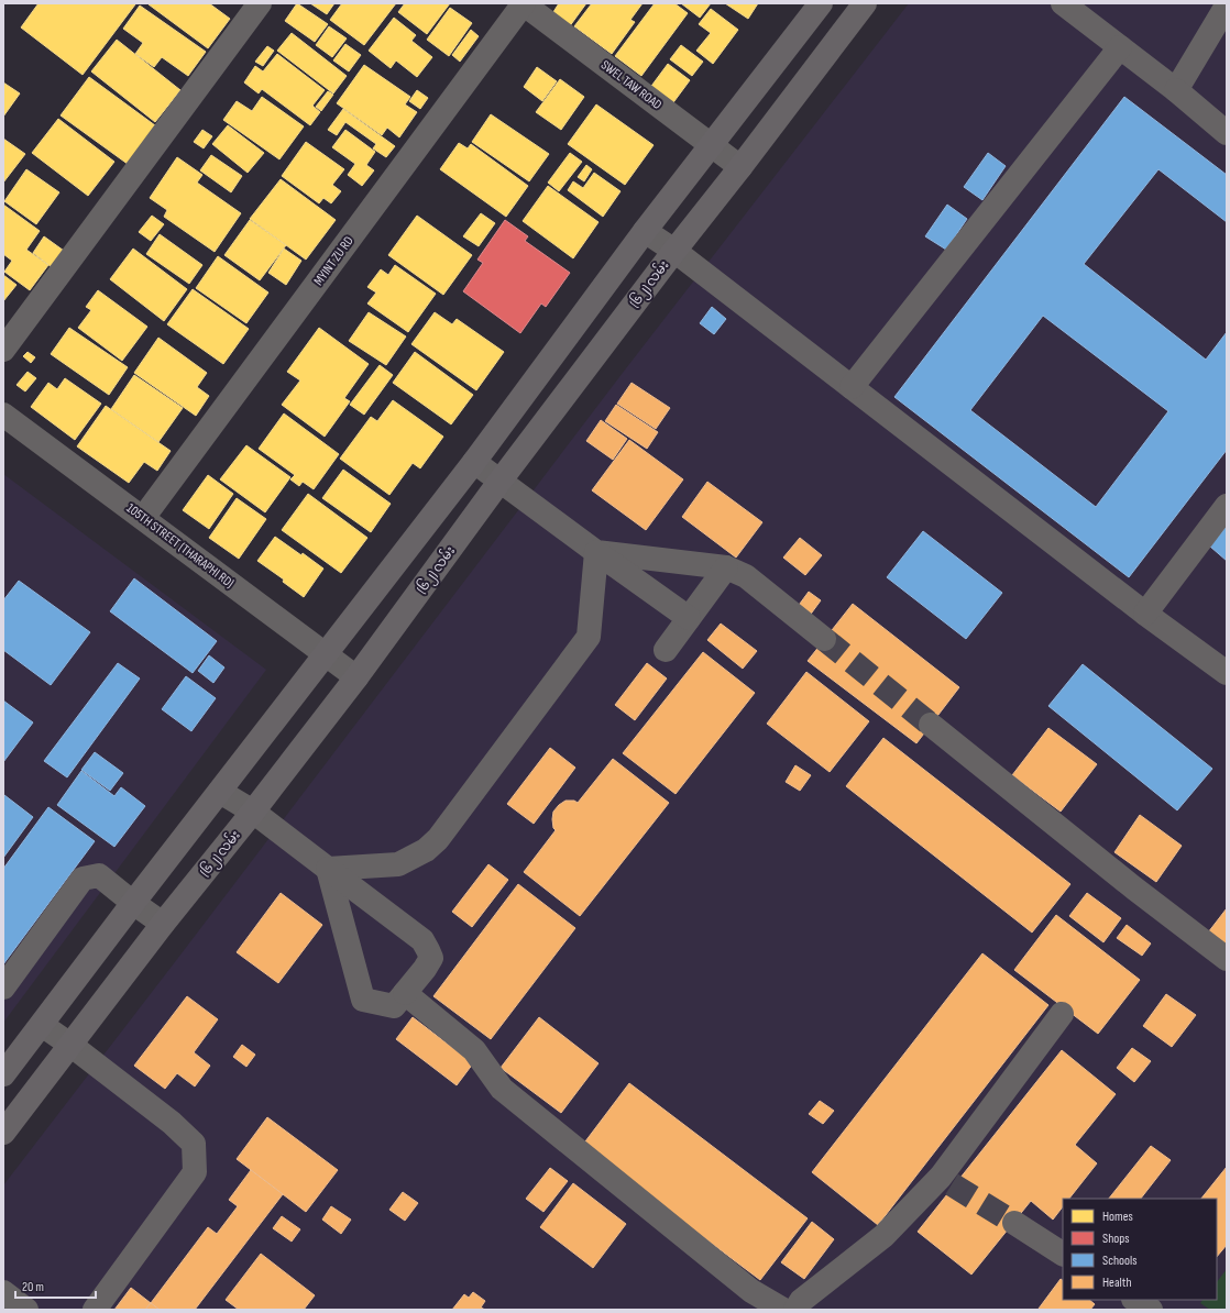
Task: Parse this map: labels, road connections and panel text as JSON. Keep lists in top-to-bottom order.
{
  "streets": {
    "main road": ["(၆၂) လမ်း"],
    "street": ["SWEL TAW ROAD", "MYINT ZU RD", "105TH STREET (THARAPHI RD)"]
  },
  "crossings": [
    ["SWEL TAW ROAD", "MYINT ZU RD"],
    ["SWEL TAW ROAD", "(၆၂) လမ်း"],
    ["MYINT ZU RD", "105TH STREET (THARAPHI RD)"],
    ["(၆၂) လမ်း", "105TH STREET (THARAPHI RD)"]
  ],
  "legend": [
    "Homes",
    "Shops",
    "Schools",
    "Health"
  ],
  "scale_bar": "20 m"
}
